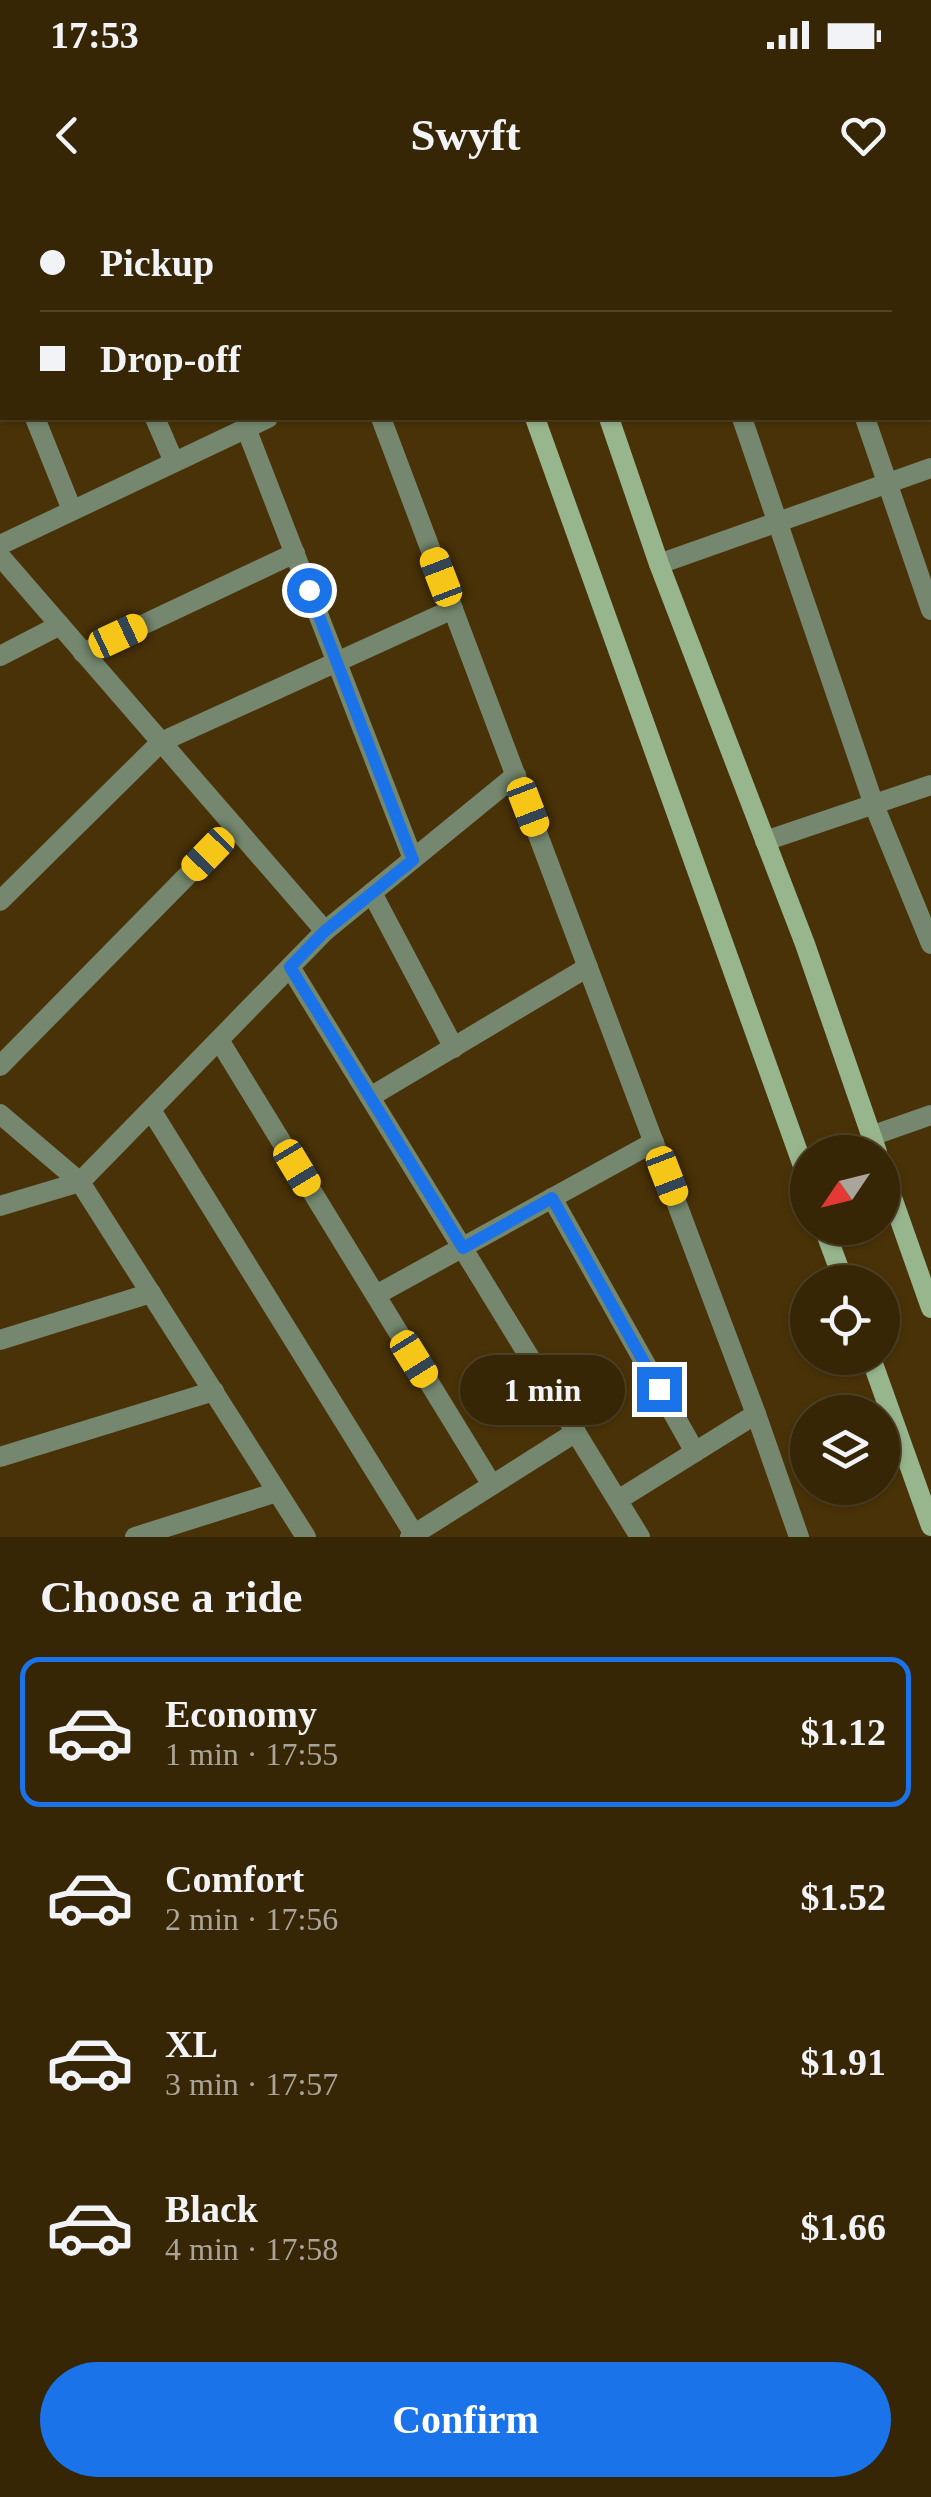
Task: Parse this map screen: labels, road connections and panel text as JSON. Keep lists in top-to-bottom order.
{
  "north": "bottom left",
  "page": {
    "status": "17:53",
    "header": "Swyft",
    "banner": ["Pickup", "Drop-off"],
    "bubble": "1 min",
    "heading": "Choose a ride",
    "list": [
      {
        "name": "Economy",
        "note": "1 min · 17:55",
        "value": "$1.12"
      },
      {
        "name": "Comfort",
        "note": "2 min · 17:56",
        "value": "$1.52"
      },
      {
        "name": "XL",
        "note": "3 min · 17:57",
        "value": "$1.91"
      },
      {
        "name": "Black",
        "note": "4 min · 17:58",
        "value": "$1.66"
      }
    ],
    "buttons": "Confirm"
  }
}
